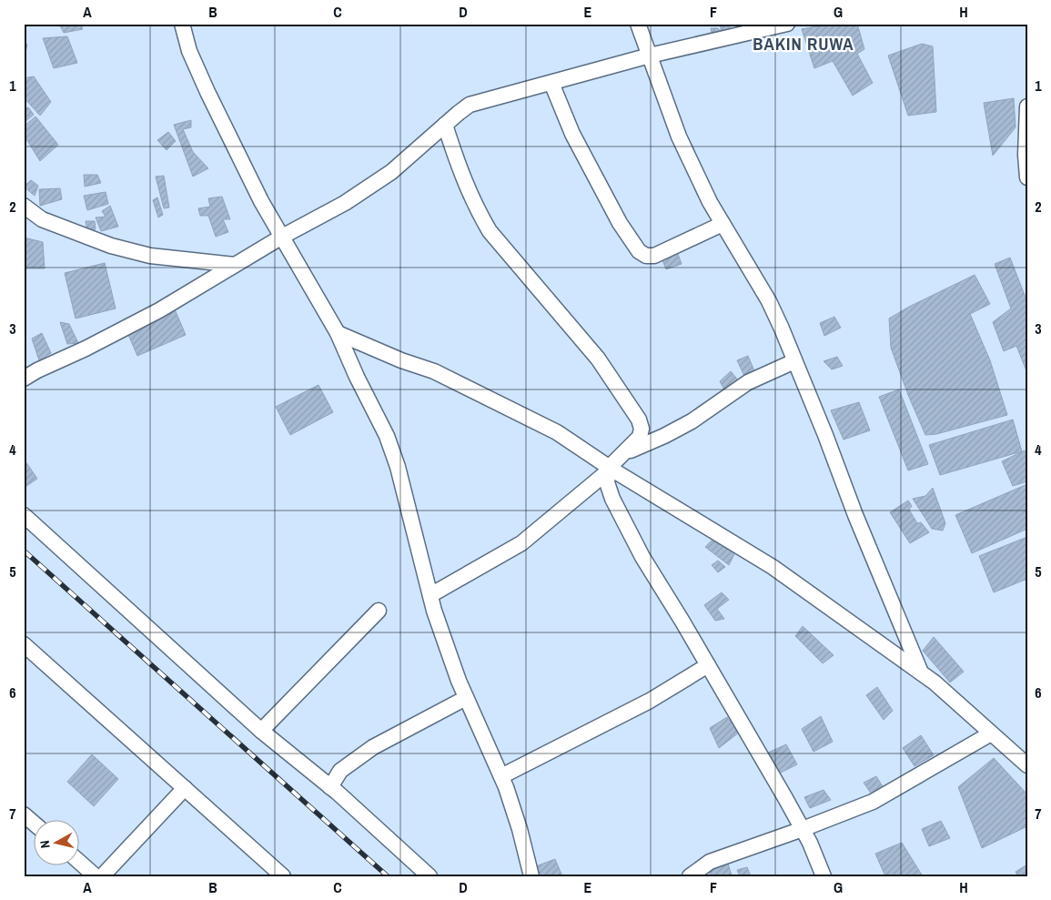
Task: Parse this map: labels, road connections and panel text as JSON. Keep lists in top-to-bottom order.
{
  "districts": ["BAKIN RUWA"],
  "north": "left",
  "grid": {
    "columns": [
      "A",
      "B",
      "C",
      "D",
      "E",
      "F",
      "G",
      "H"
    ],
    "rows": [
      "1",
      "2",
      "3",
      "4",
      "5",
      "6",
      "7"
    ]
  }
}
